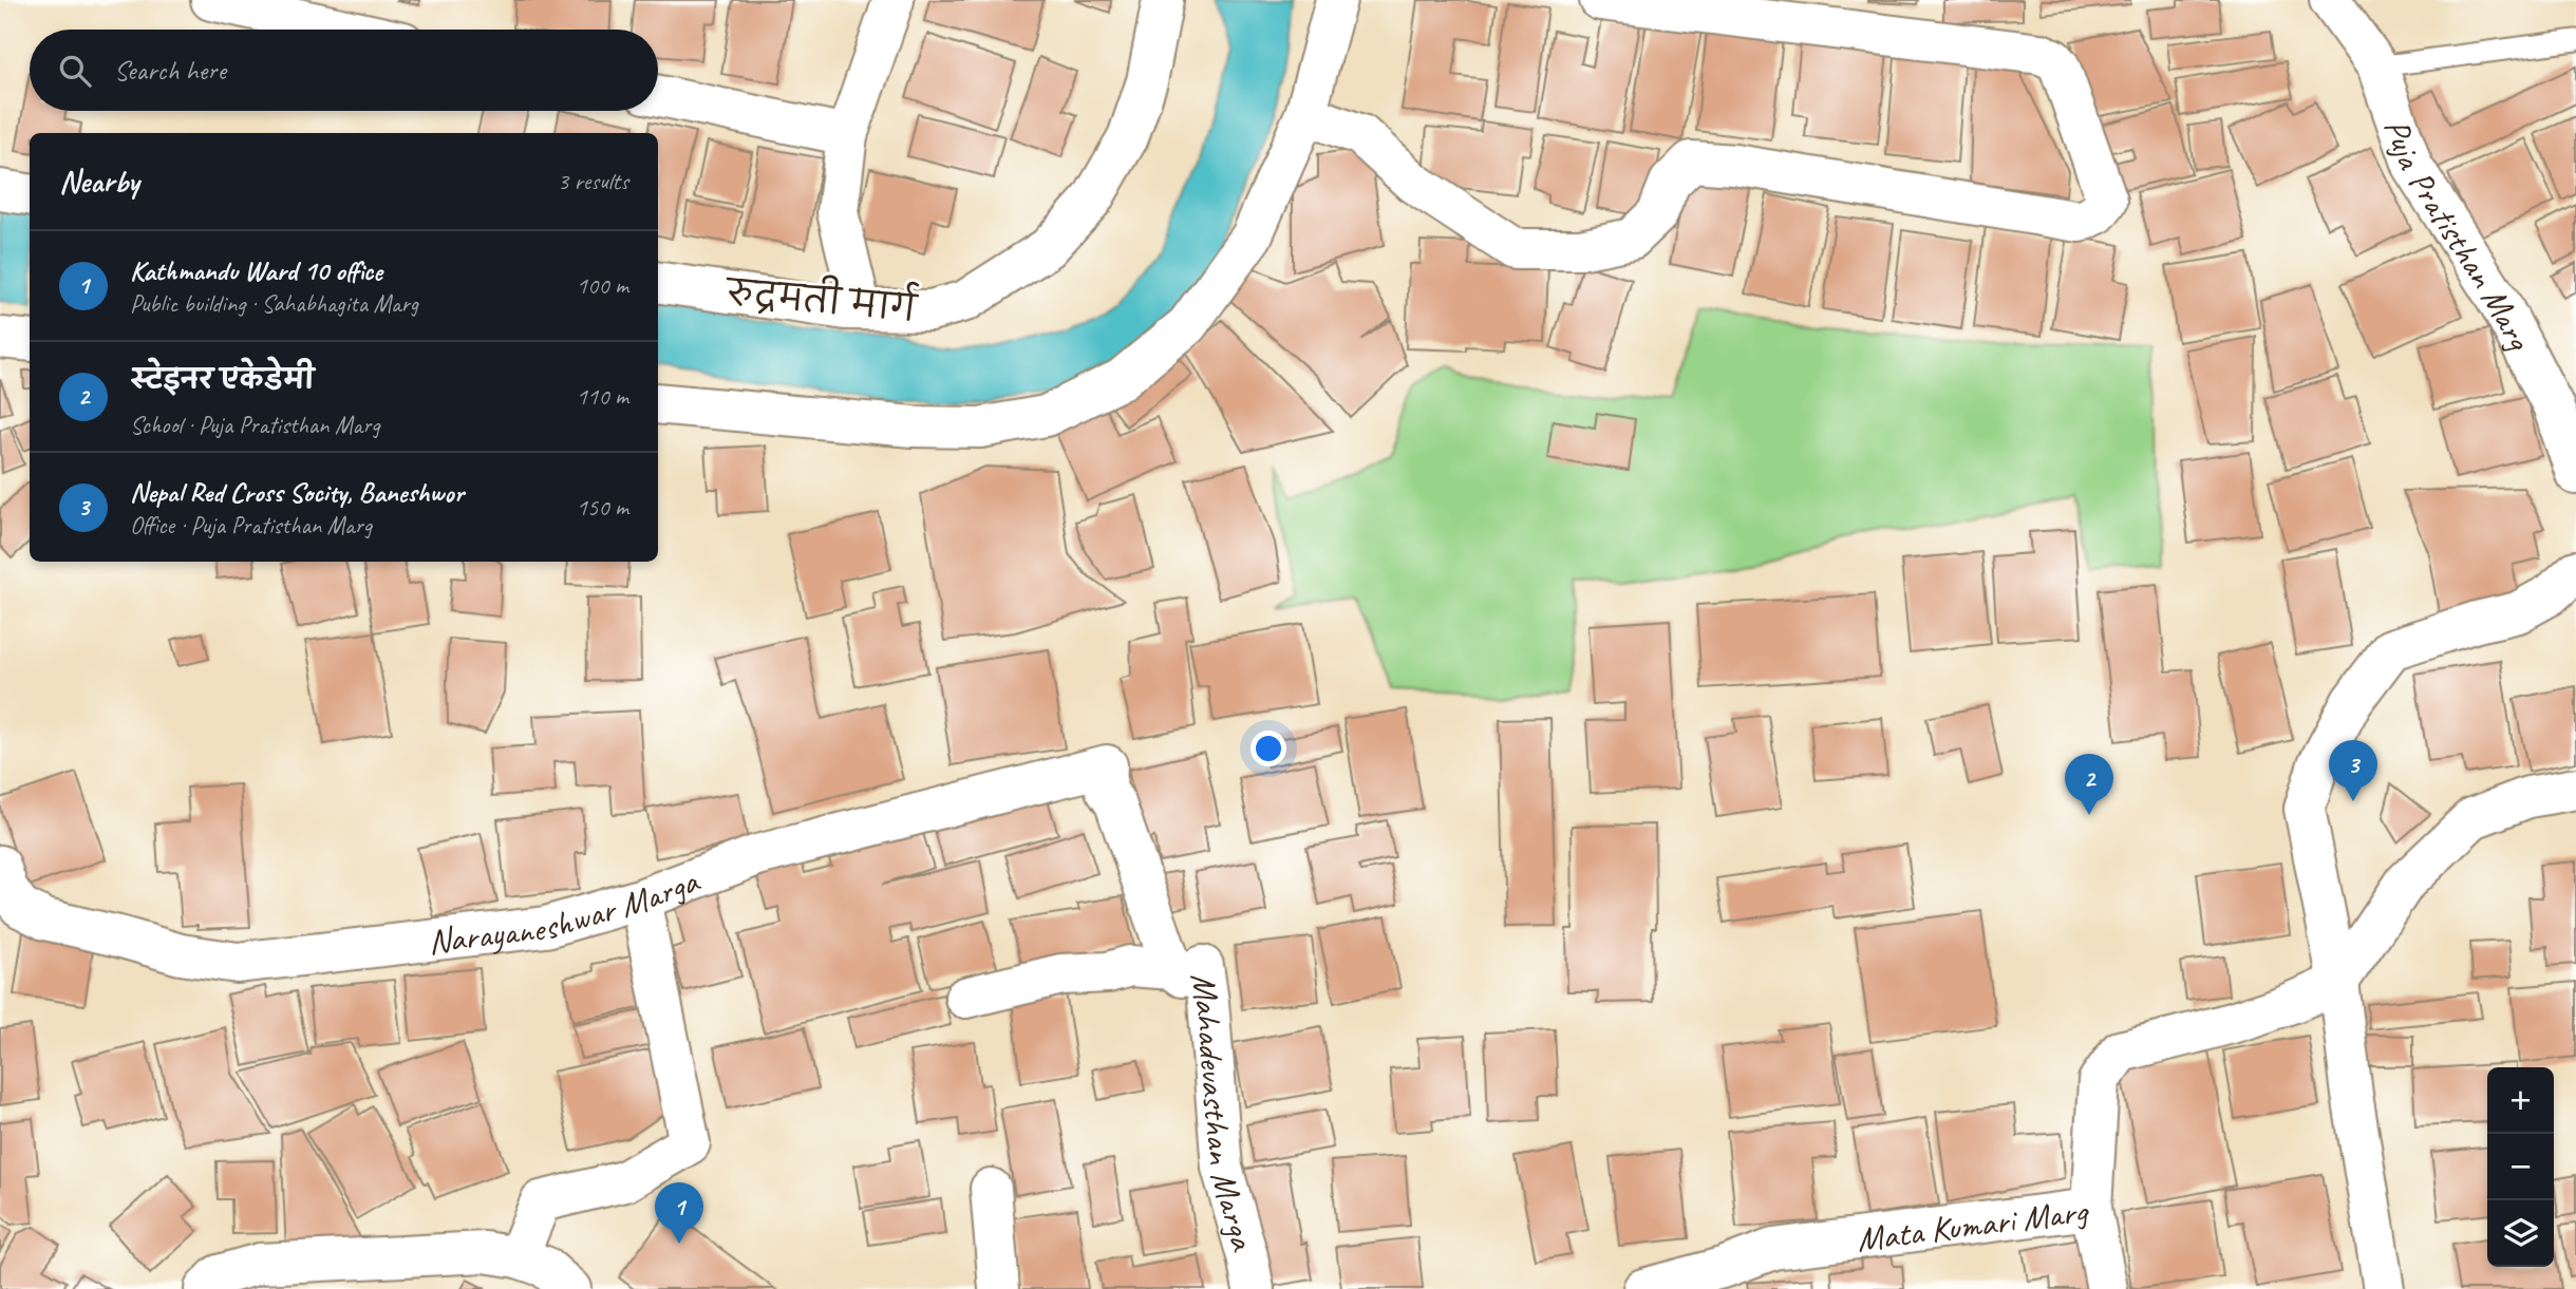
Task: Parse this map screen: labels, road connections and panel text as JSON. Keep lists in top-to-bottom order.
{
  "streets": {
    "street": [
      "Puja Pratisthan Marg",
      "रुद्रमती मार्ग",
      "Narayaneshwar Marga",
      "Mahadevasthan Marga",
      "Mata Kumari Marg"
    ]
  },
  "crossings": [
    ["Narayaneshwar Marga", "Mahadevasthan Marga"]
  ],
  "page": {
    "search": "Search here",
    "heading": ["Nearby", "3 results"],
    "list": [
      {
        "mark": "1",
        "name": "Kathmandu Ward 10 office",
        "note": "Public building · Sahabhagita Marg",
        "value": "100 m"
      },
      {
        "mark": "2",
        "name": "स्टेइनर एकेडेमी",
        "note": "School · Puja Pratisthan Marg",
        "value": "110 m"
      },
      {
        "mark": "3",
        "name": "Nepal Red Cross Socity, Baneshwor",
        "note": "Office · Puja Pratisthan Marg",
        "value": "150 m"
      }
    ],
    "pins": ["3", "2", "1"],
    "map_buttons": ["+", "−"]
  }
}
